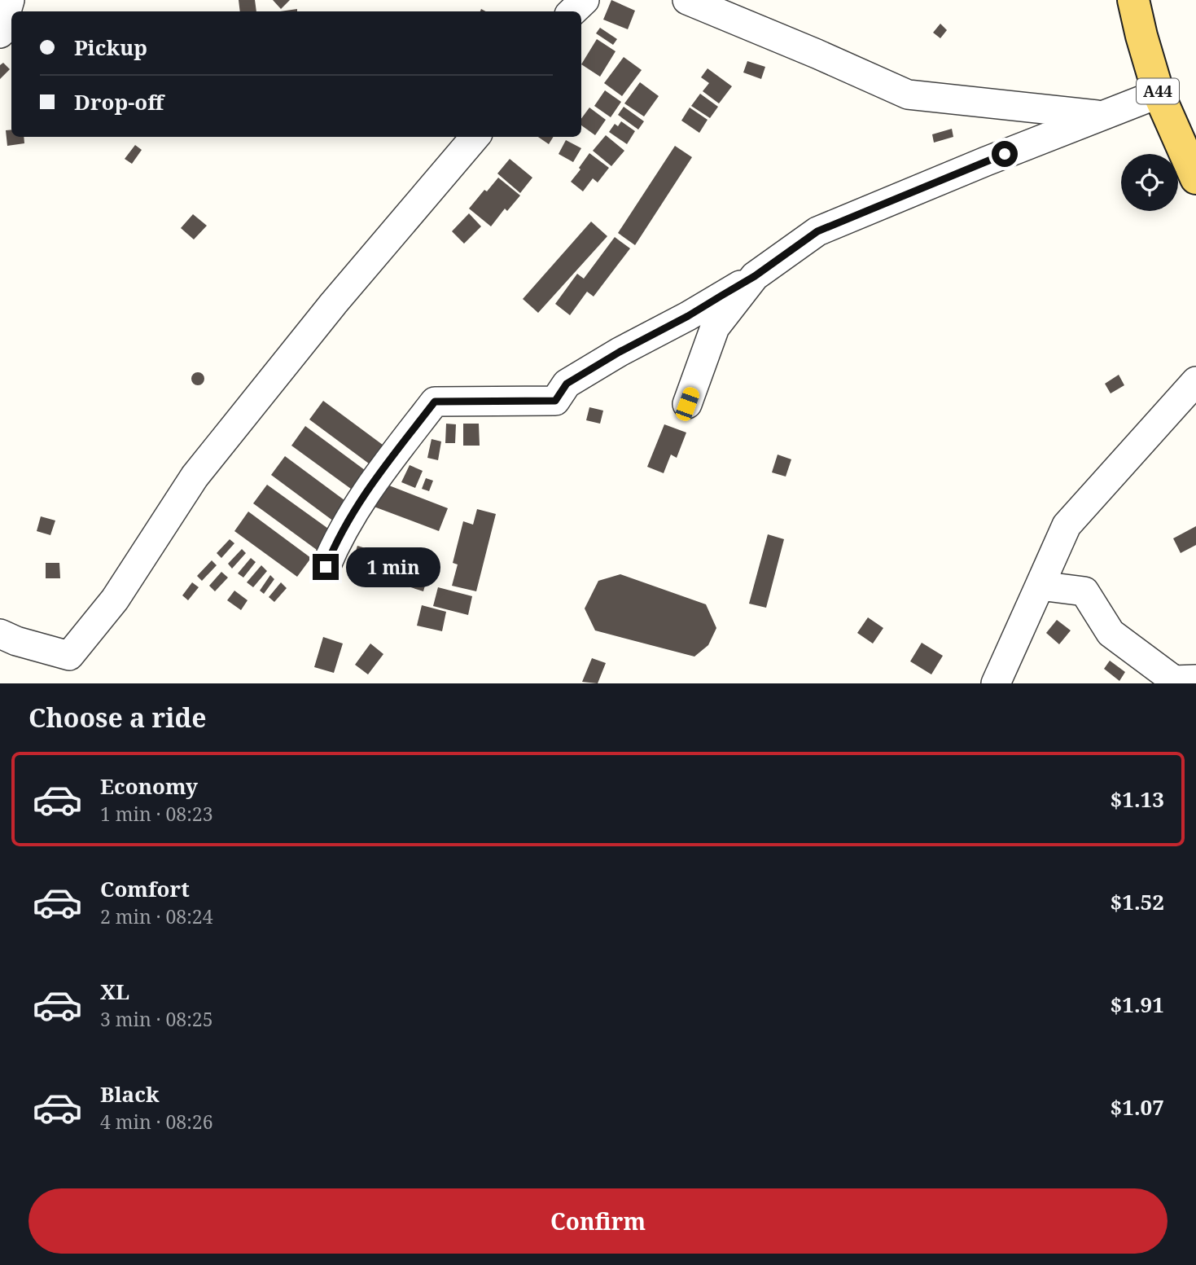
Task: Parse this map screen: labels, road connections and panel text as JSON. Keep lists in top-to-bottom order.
{
  "streets": {
    "main road": ["A44"]
  },
  "page": {
    "banner": ["Pickup", "Drop-off"],
    "bubble": "1 min",
    "heading": "Choose a ride",
    "list": [
      {
        "name": "Economy",
        "note": "1 min · 08:23",
        "value": "$1.13"
      },
      {
        "name": "Comfort",
        "note": "2 min · 08:24",
        "value": "$1.52"
      },
      {
        "name": "XL",
        "note": "3 min · 08:25",
        "value": "$1.91"
      },
      {
        "name": "Black",
        "note": "4 min · 08:26",
        "value": "$1.07"
      }
    ],
    "buttons": "Confirm"
  }
}
